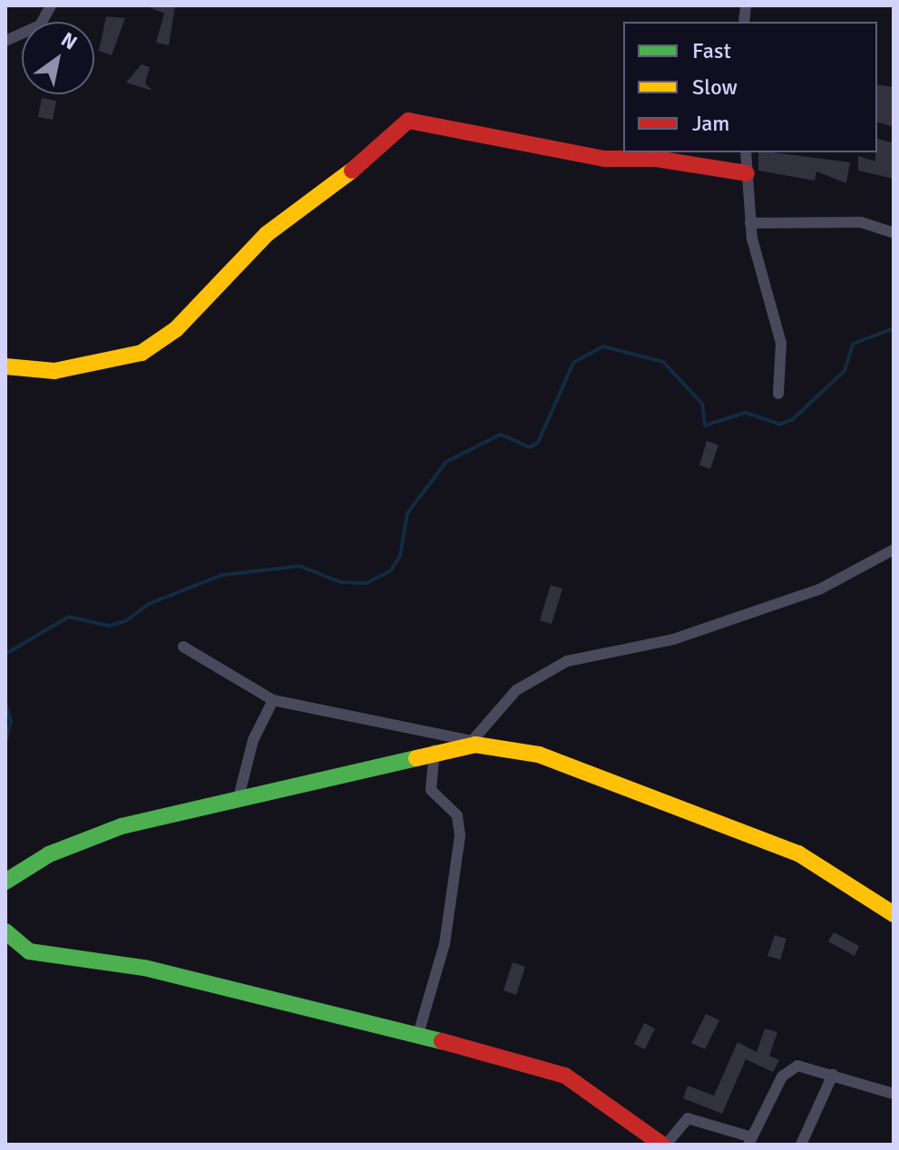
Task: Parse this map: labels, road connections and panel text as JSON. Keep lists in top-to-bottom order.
{
  "legend": ["Fast", "Slow", "Jam"],
  "north": "top right"
}
